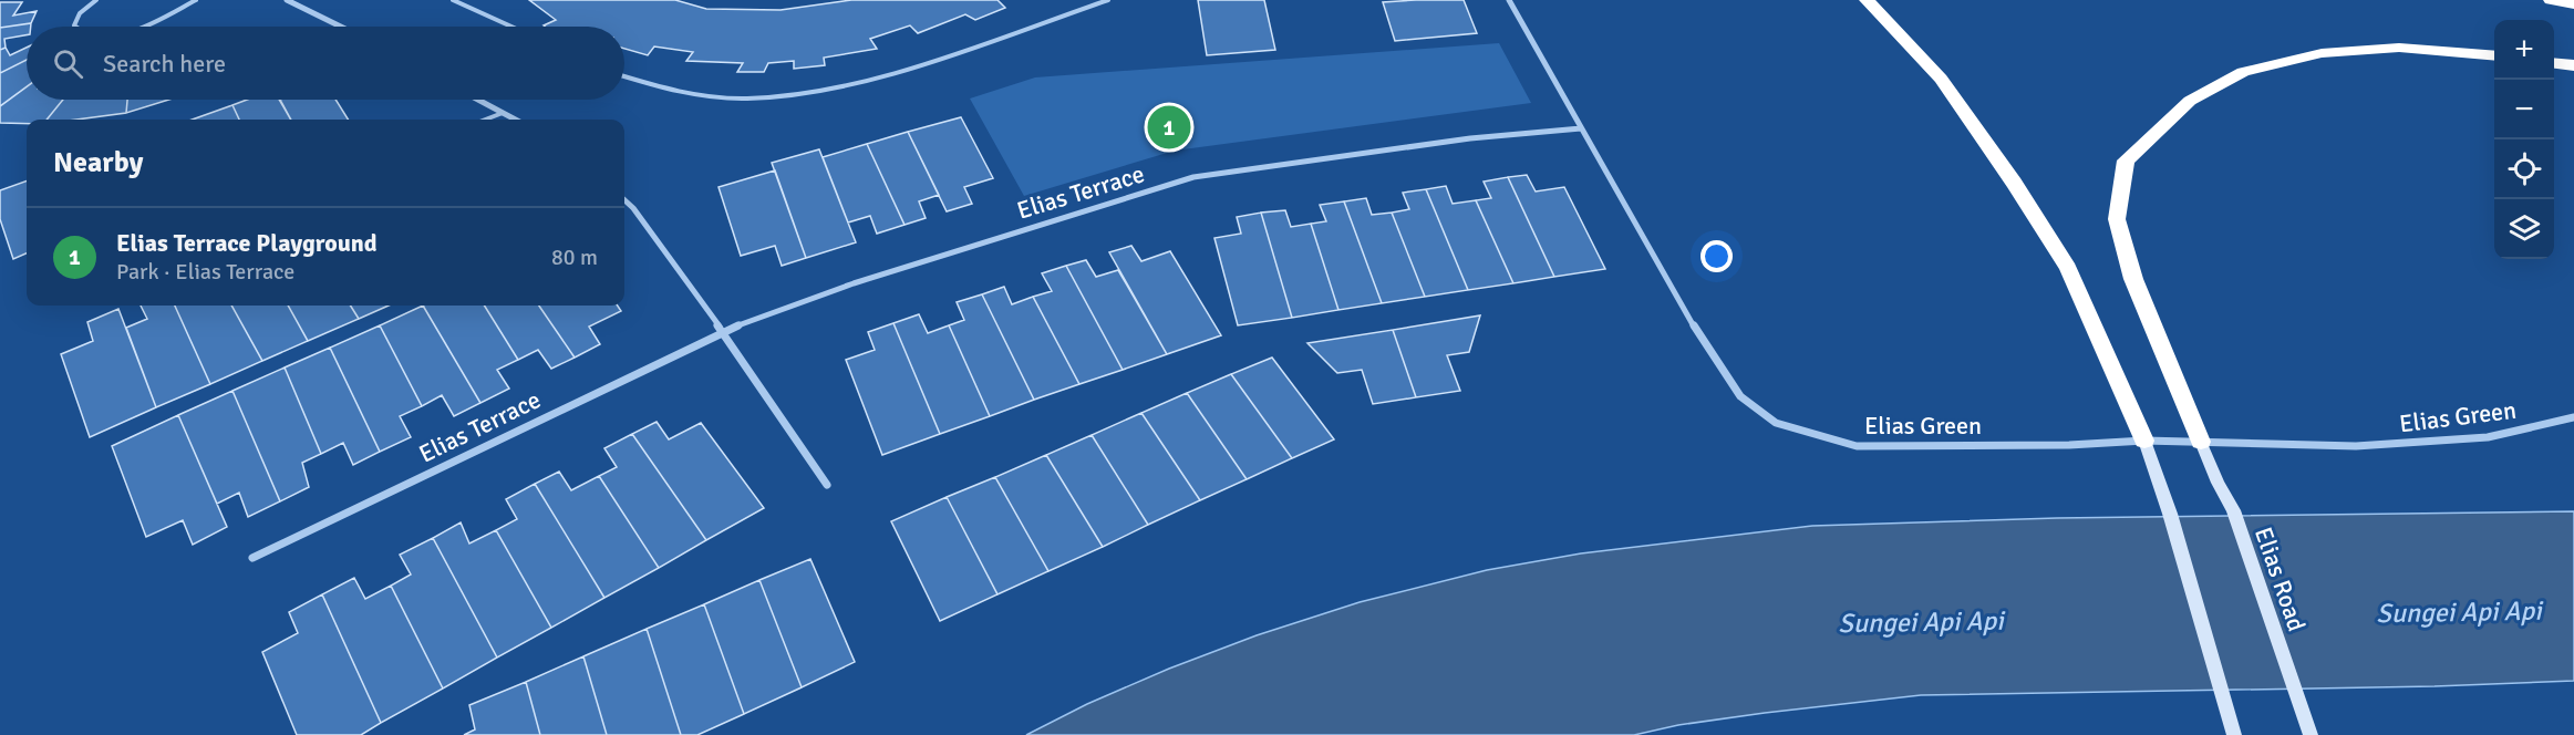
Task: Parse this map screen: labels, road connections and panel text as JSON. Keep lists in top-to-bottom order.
{
  "streets": {
    "main road": ["Elias Road"],
    "street": ["Elias Terrace", "Elias Green"]
  },
  "crossings": [
    ["Elias Terrace", "Elias Green"],
    ["Elias Green", "Elias Road"]
  ],
  "water": ["Sungei Api Api"],
  "page": {
    "map_buttons": ["+", "−"],
    "search": "Search here",
    "pins": "1",
    "heading": "Nearby",
    "list": [
      {
        "mark": "1",
        "name": "Elias Terrace Playground",
        "note": "Park · Elias Terrace",
        "value": "80 m"
      }
    ]
  }
}
